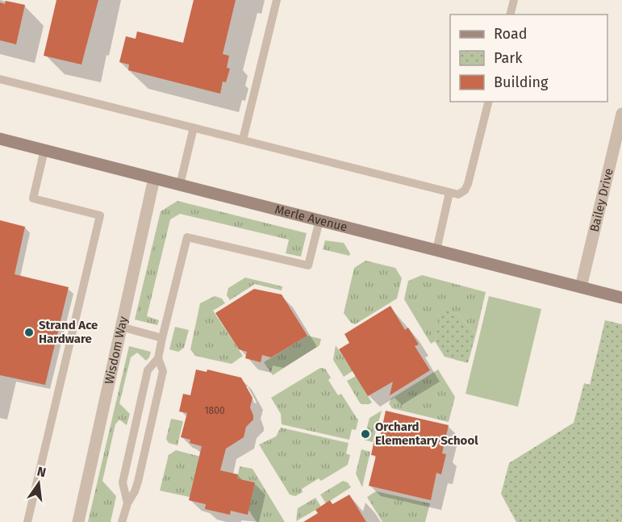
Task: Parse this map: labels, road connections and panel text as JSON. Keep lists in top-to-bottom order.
{
  "streets": {
    "street": ["Bailey Drive", "Merle Avenue", "Wisdom Way"]
  },
  "crossings": [
    ["Bailey Drive", "Merle Avenue"],
    ["Merle Avenue", "Wisdom Way"]
  ],
  "places": ["Strand Ace Hardware", "Orchard Elementary School"],
  "house_numbers": ["1800"],
  "legend": ["Road", "Park", "Building"],
  "north": "top"
}
